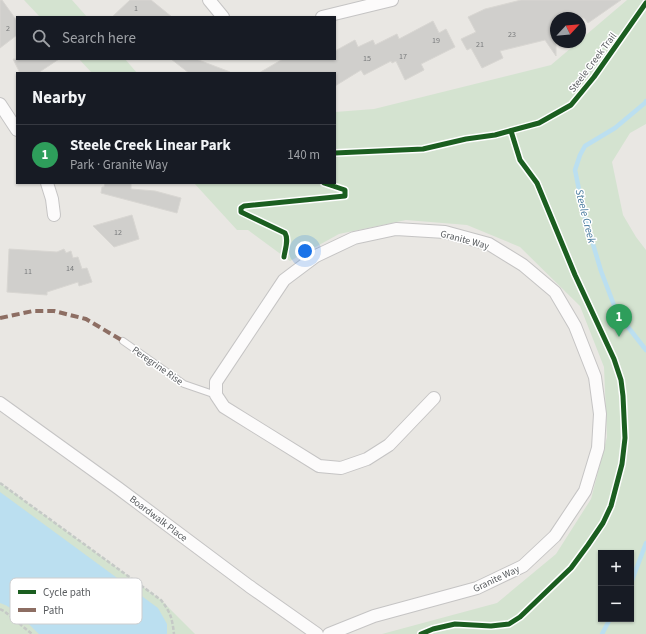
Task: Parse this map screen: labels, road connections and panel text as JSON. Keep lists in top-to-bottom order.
{
  "streets": {
    "street": ["Granite Way", "Boardwalk Place"],
    "lane": ["Peregrine Rise"],
    "cycle path": ["Steele Creek Trail"]
  },
  "crossings": [
    ["Granite Way", "Peregrine Rise"]
  ],
  "water": ["Steele Creek"],
  "house_numbers": [
    "1",
    "2",
    "23",
    "19",
    "21",
    "17",
    "15",
    "12",
    "14",
    "11"
  ],
  "legend": ["Cycle path", "Path"],
  "north": "top right",
  "page": {
    "search": "Search here",
    "heading": "Nearby",
    "list": [
      {
        "mark": "1",
        "name": "Steele Creek Linear Park",
        "note": "Park · Granite Way",
        "value": "140 m"
      }
    ],
    "pins": "1",
    "map_buttons": ["+", "−"]
  }
}
